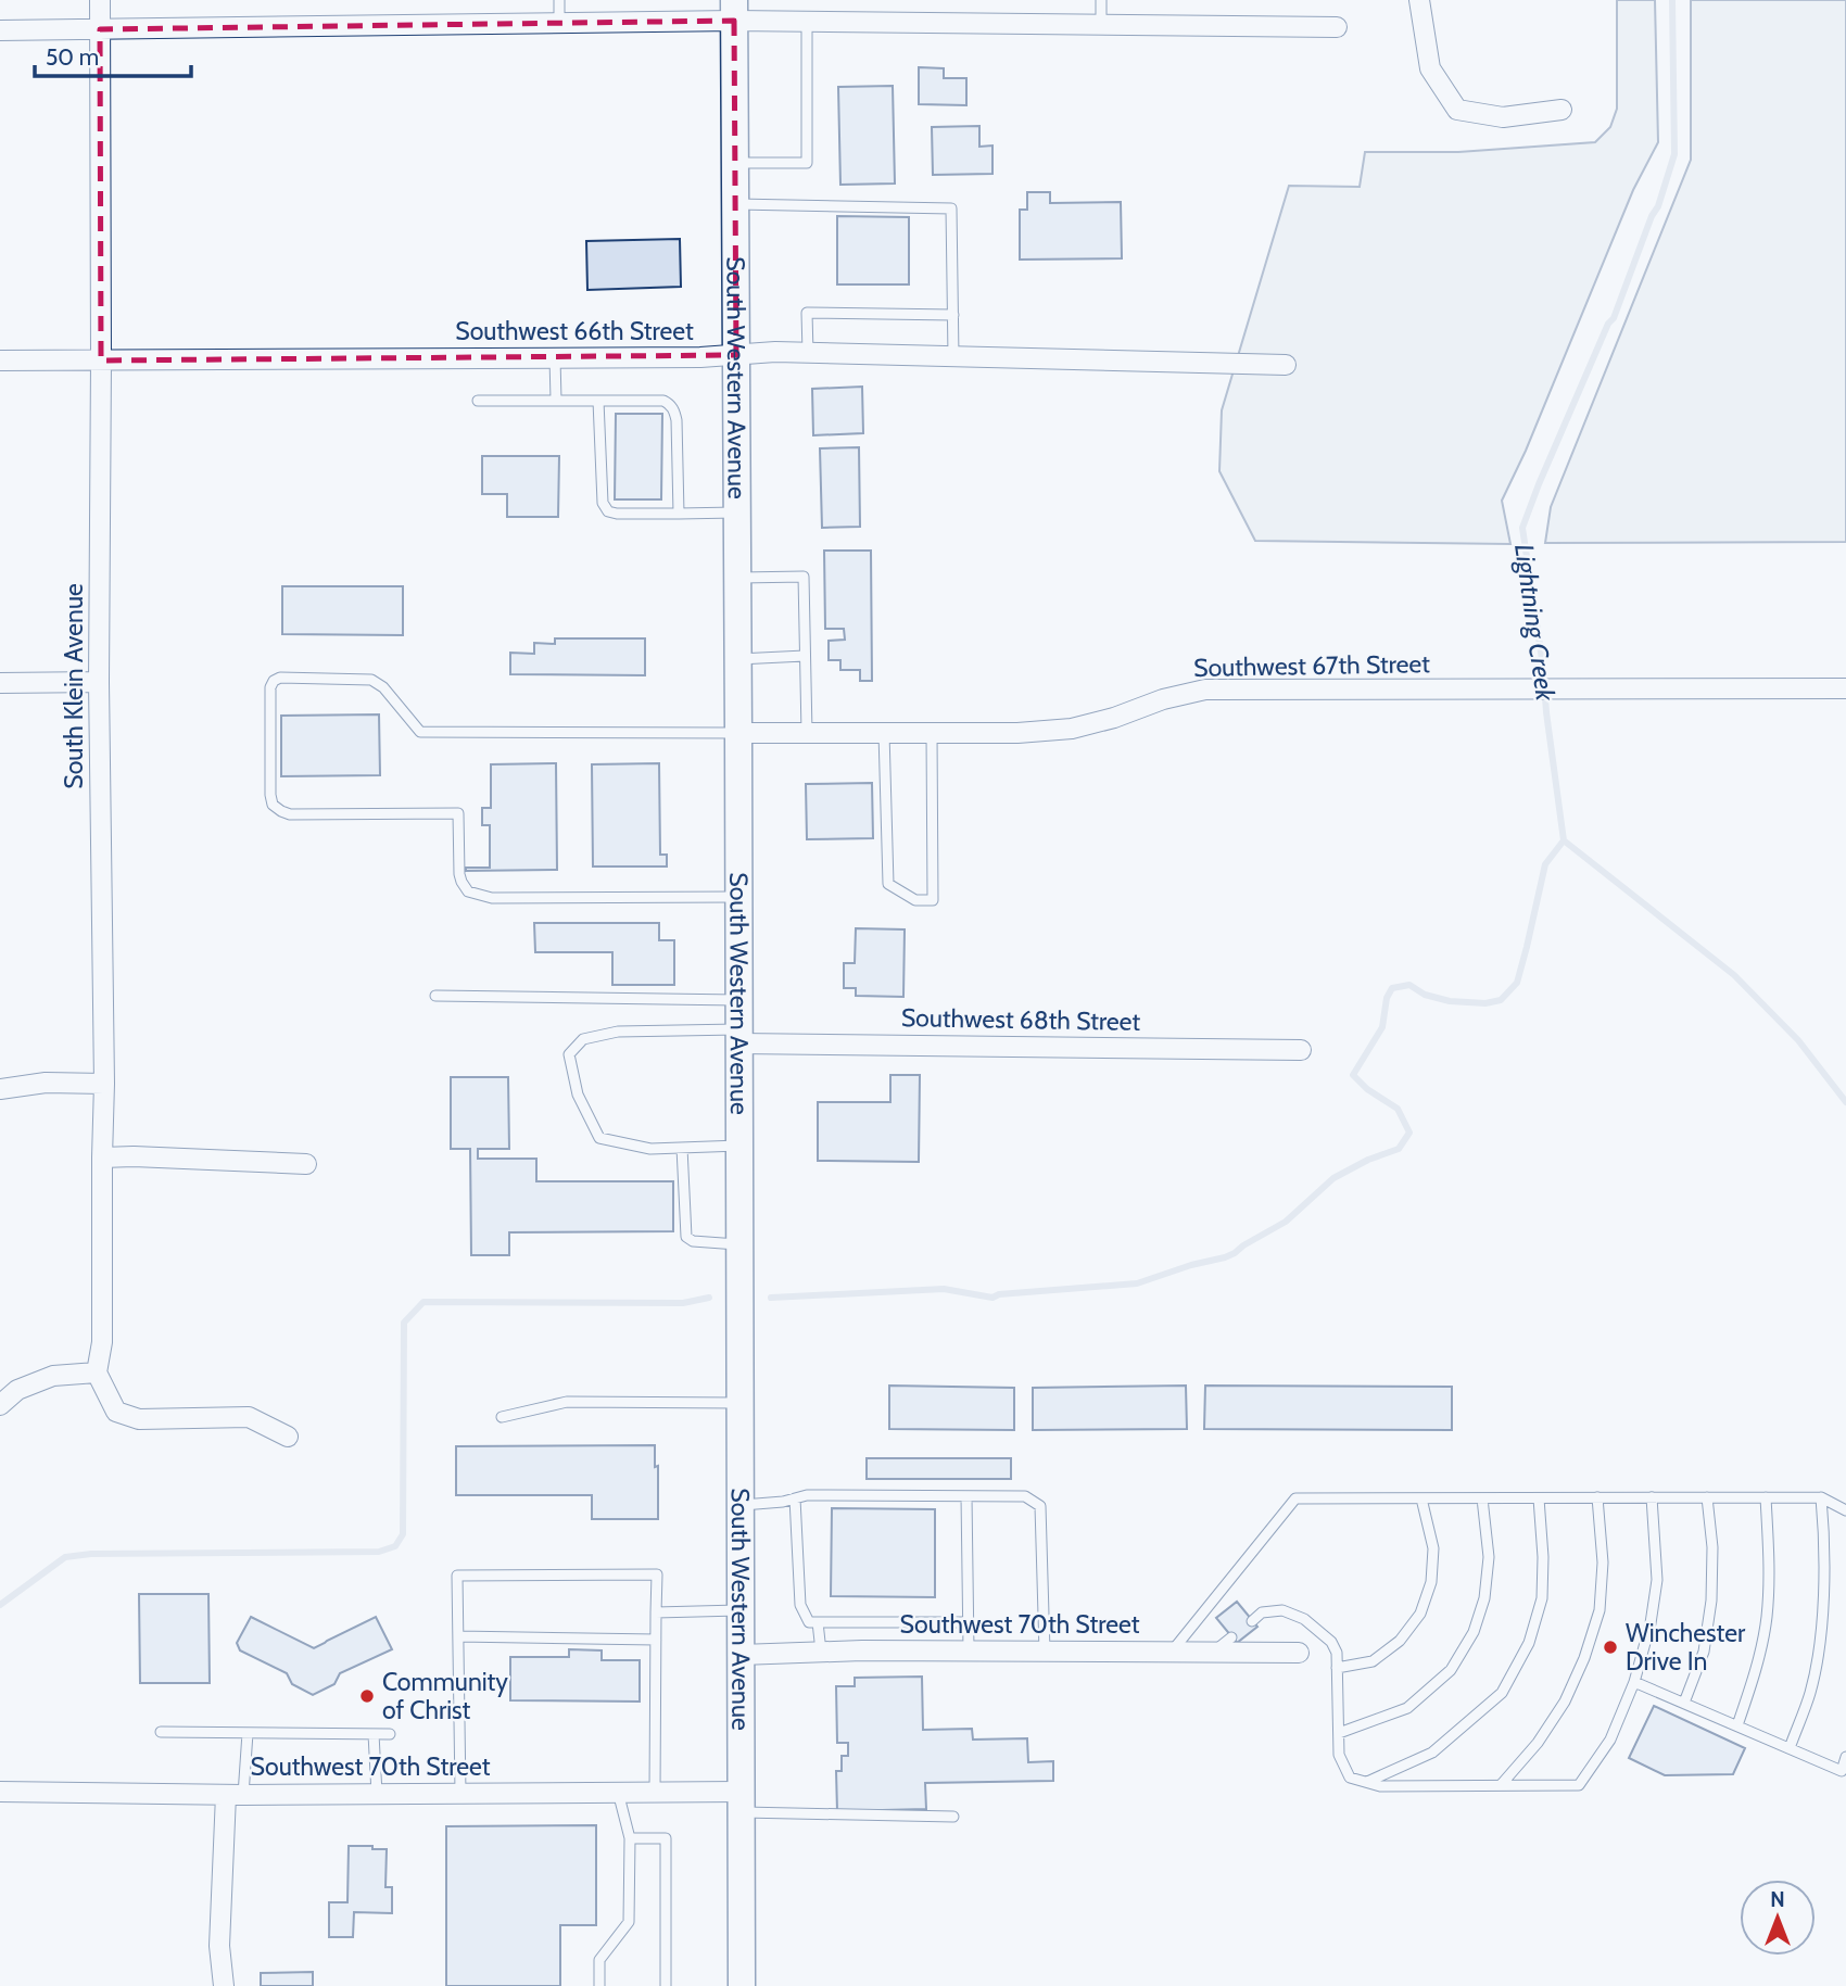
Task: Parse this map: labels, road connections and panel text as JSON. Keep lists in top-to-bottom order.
{
  "streets": {
    "main road": ["South Western Avenue"],
    "street": [
      "Southwest 66th Street",
      "Southwest 67th Street",
      "South Klein Avenue",
      "Southwest 68th Street",
      "Southwest 70th Street"
    ]
  },
  "crossings": [
    ["Southwest 66th Street", "South Western Avenue"],
    ["Southwest 66th Street", "South Klein Avenue"],
    ["South Western Avenue", "Southwest 67th Street"],
    ["South Western Avenue", "Southwest 68th Street"],
    ["South Western Avenue", "Southwest 70th Street"]
  ],
  "water": ["Lightning Creek"],
  "places": ["Winchester Drive In", "Community of Christ"],
  "scale_bar": "50 m",
  "north": "top"
}
